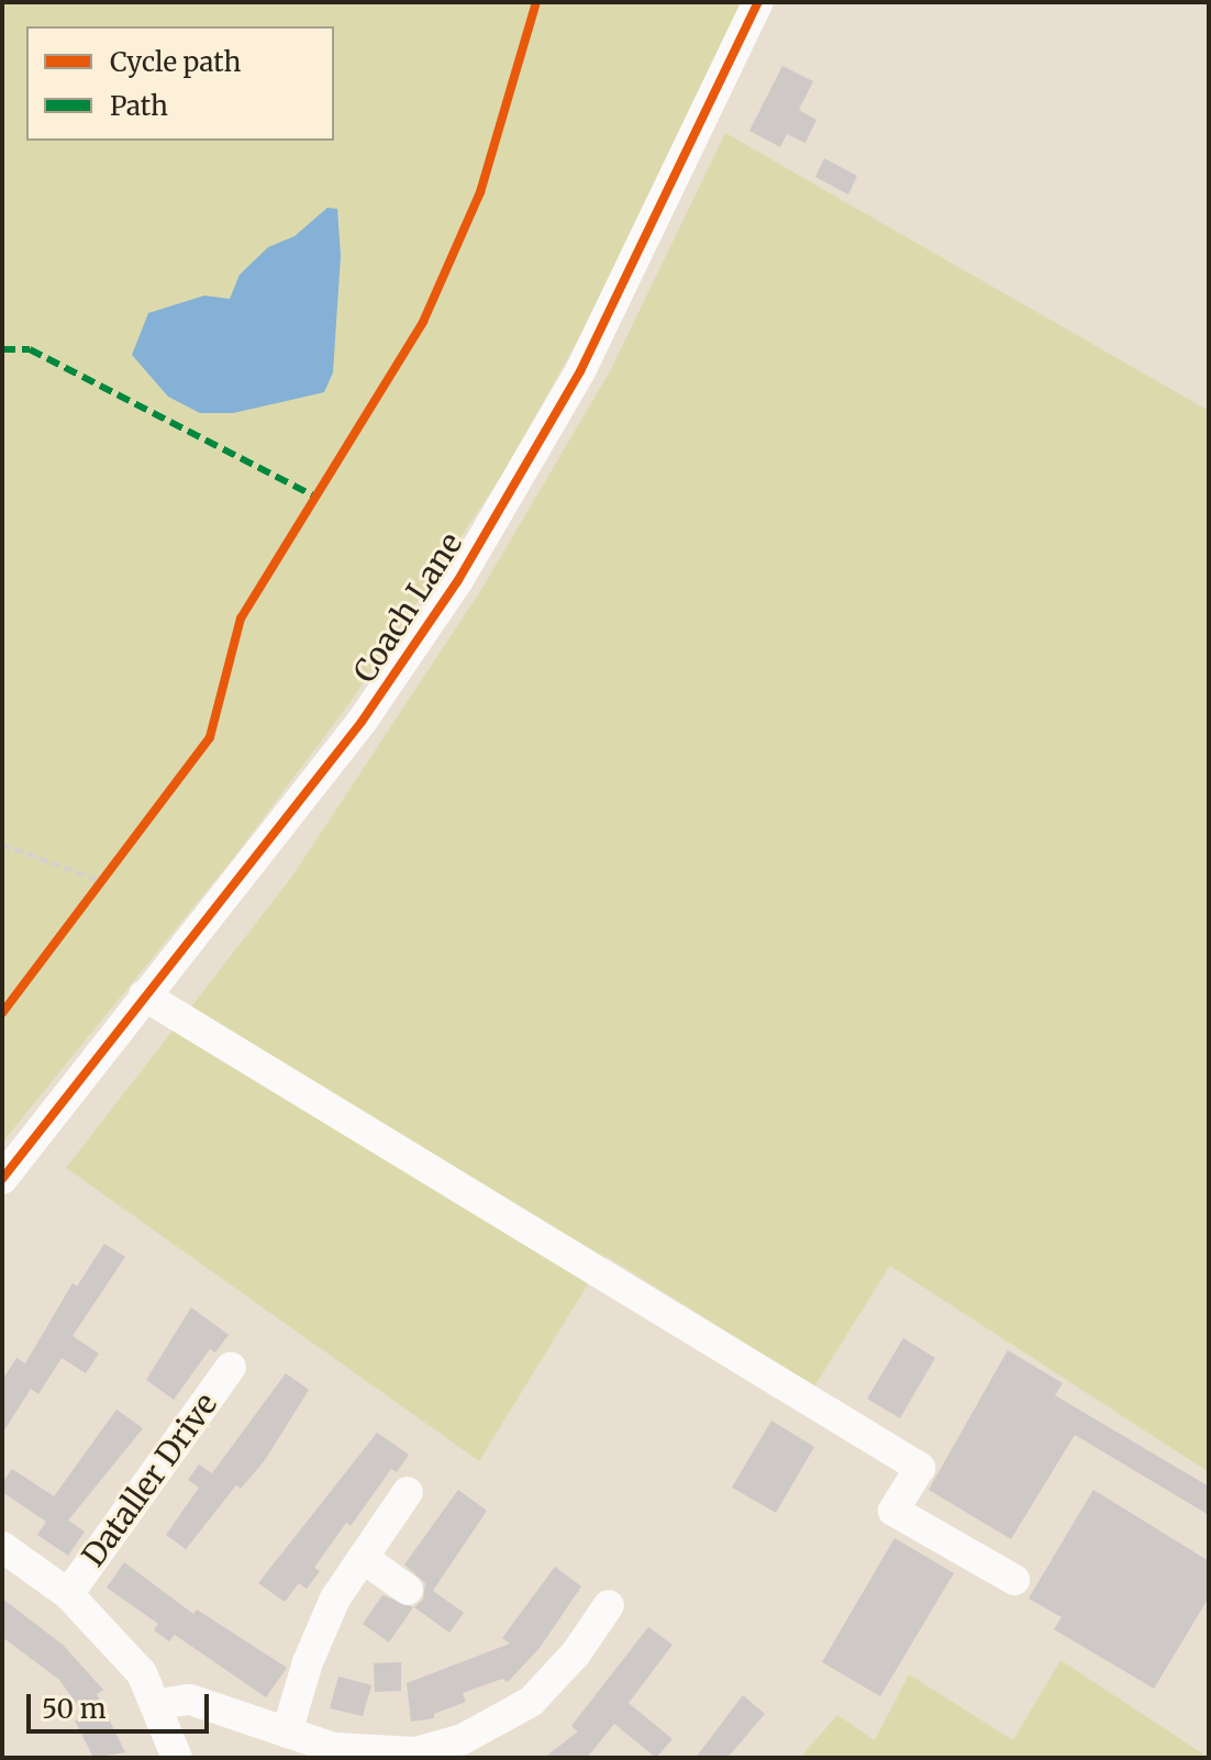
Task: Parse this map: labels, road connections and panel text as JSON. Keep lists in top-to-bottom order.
{
  "streets": {
    "street": ["Coach Lane", "Dataller Drive"]
  },
  "legend": ["Cycle path", "Path"],
  "scale_bar": "50 m"
}
